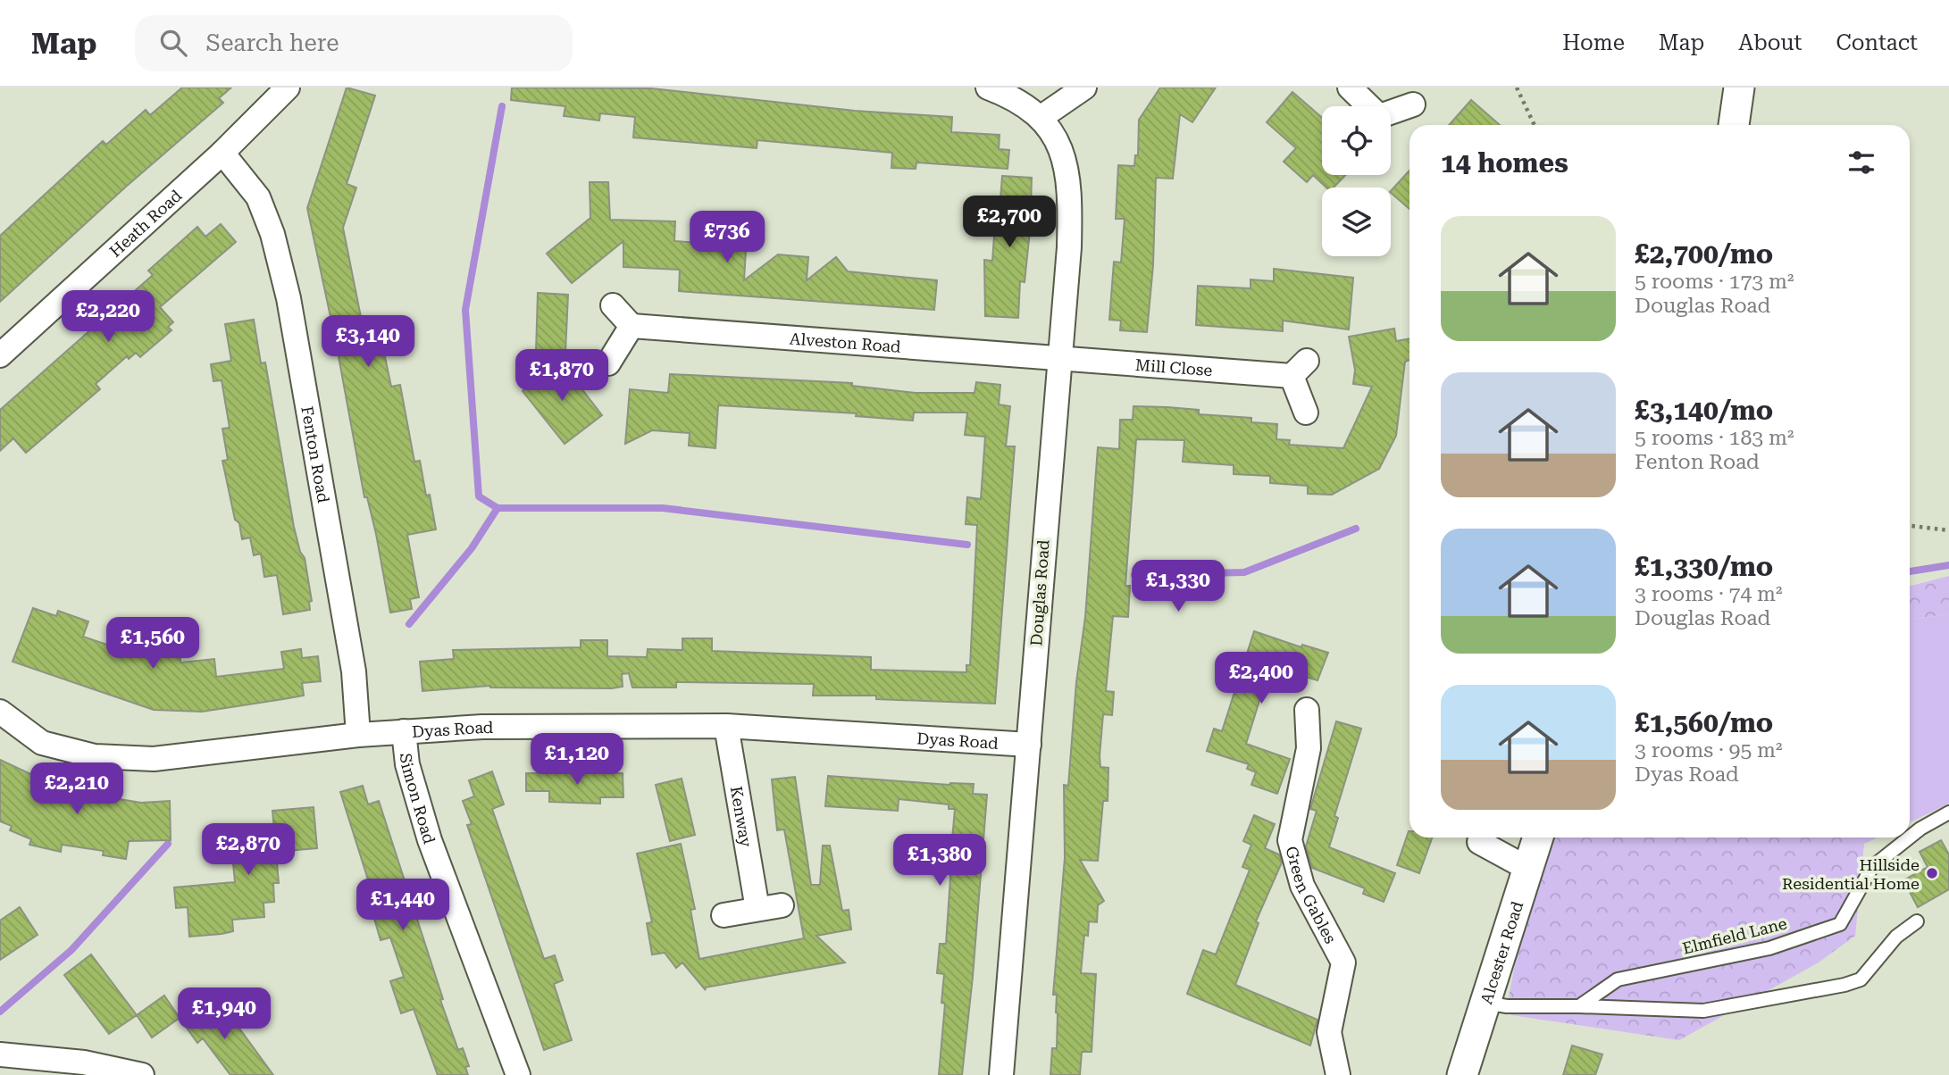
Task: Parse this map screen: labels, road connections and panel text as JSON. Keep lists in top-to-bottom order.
{
  "streets": {
    "street": [
      "Heath Road",
      "Alveston Road",
      "Mill Close",
      "Fenton Road",
      "Douglas Road",
      "Dyas Road",
      "Simon Road",
      "Kenway",
      "Green Gables",
      "Alcester Road"
    ],
    "lane": ["Elmfield Lane"]
  },
  "crossings": [
    ["Heath Road", "Fenton Road"],
    ["Alveston Road", "Mill Close"],
    ["Alveston Road", "Douglas Road"],
    ["Mill Close", "Douglas Road"],
    ["Fenton Road", "Dyas Road"],
    ["Douglas Road", "Dyas Road"],
    ["Dyas Road", "Simon Road"],
    ["Dyas Road", "Kenway"]
  ],
  "places": ["Hillside Residential Home"],
  "page": {
    "header": "Map",
    "search": "Search here",
    "nav": [
      "Home",
      "Map",
      "About",
      "Contact"
    ],
    "heading": "14 homes",
    "price": [
      "£2,700",
      "£736",
      "£2,220",
      "£3,140",
      "£1,870",
      "£1,330",
      "£1,560",
      "£2,400",
      "£1,120",
      "£2,210",
      "£2,870",
      "£1,380",
      "£1,440",
      "£1,940"
    ],
    "list": [
      {
        "name": "£2,700/mo",
        "note": "5 rooms · 173 m² · Douglas Road"
      },
      {
        "name": "£3,140/mo",
        "note": "5 rooms · 183 m² · Fenton Road"
      },
      {
        "name": "£1,330/mo",
        "note": "3 rooms · 74 m² · Douglas Road"
      },
      {
        "name": "£1,560/mo",
        "note": "3 rooms · 95 m² · Dyas Road"
      }
    ]
  }
}
